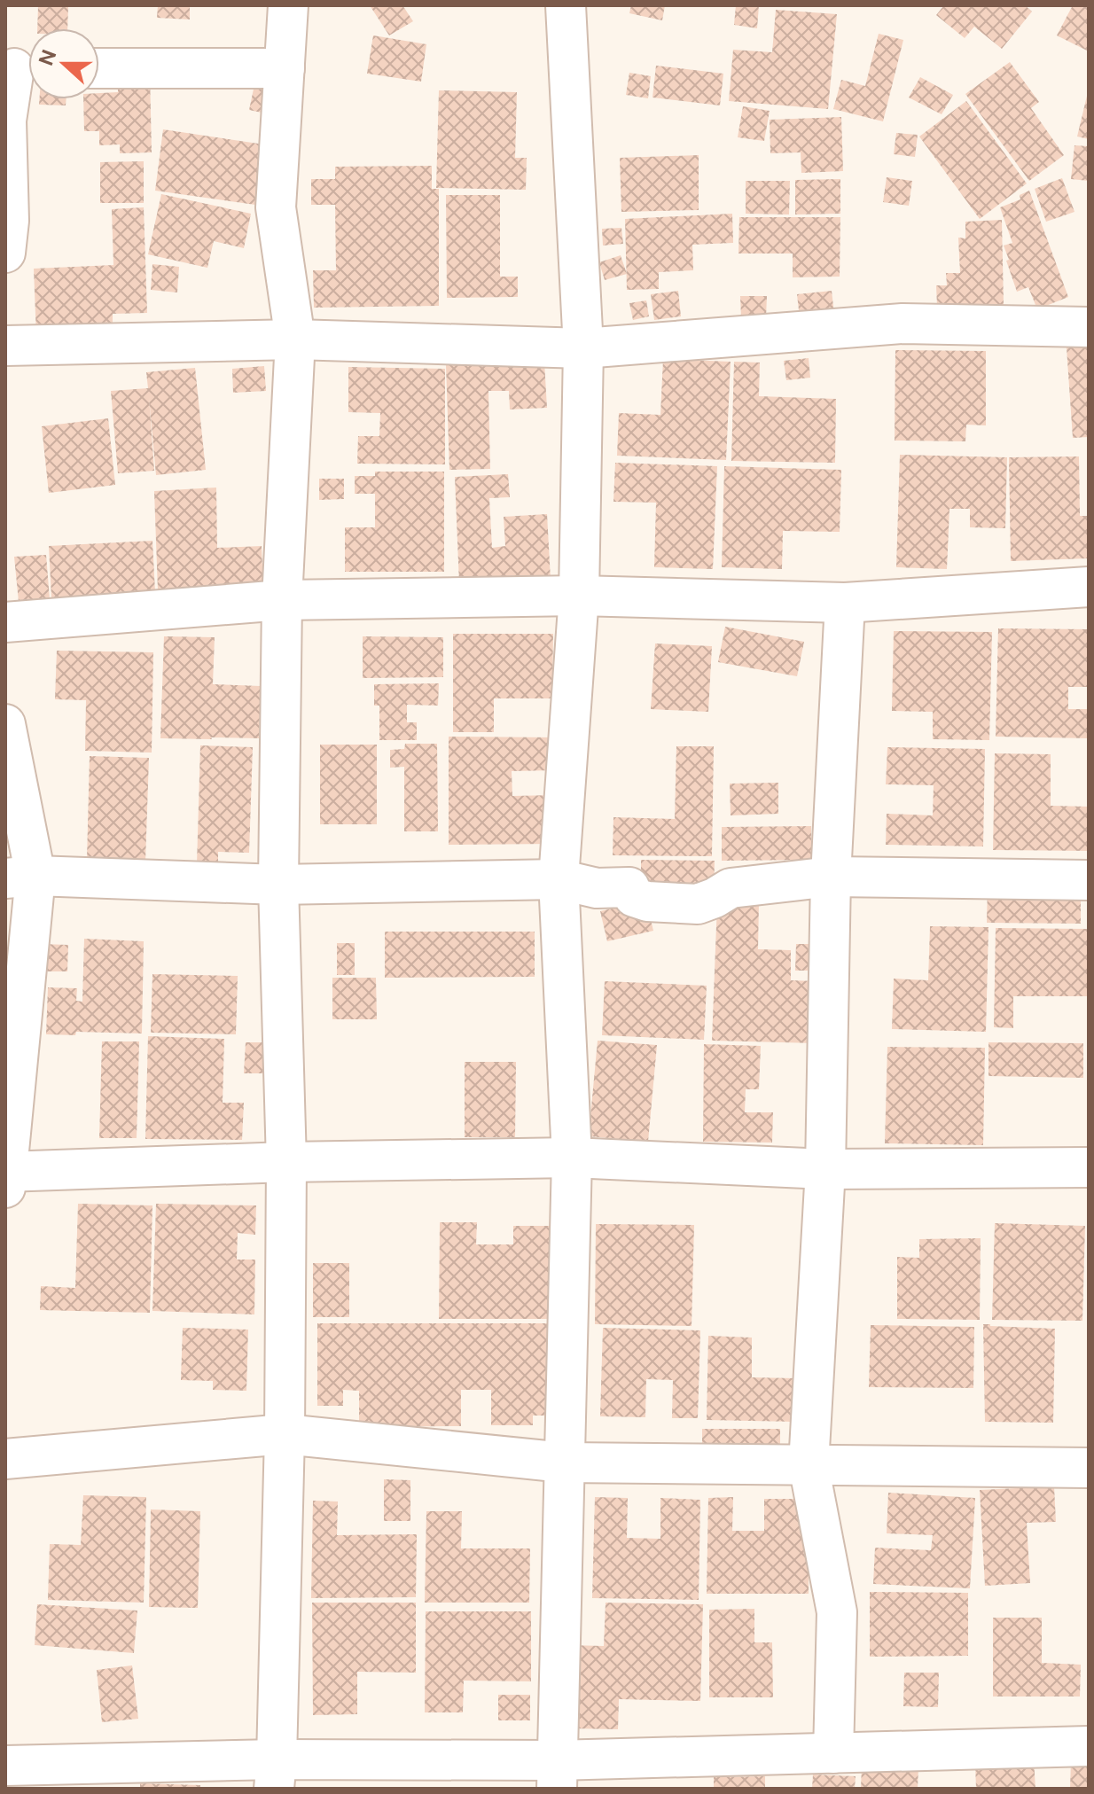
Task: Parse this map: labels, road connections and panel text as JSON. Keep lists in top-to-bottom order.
{
  "north": "left"
}
